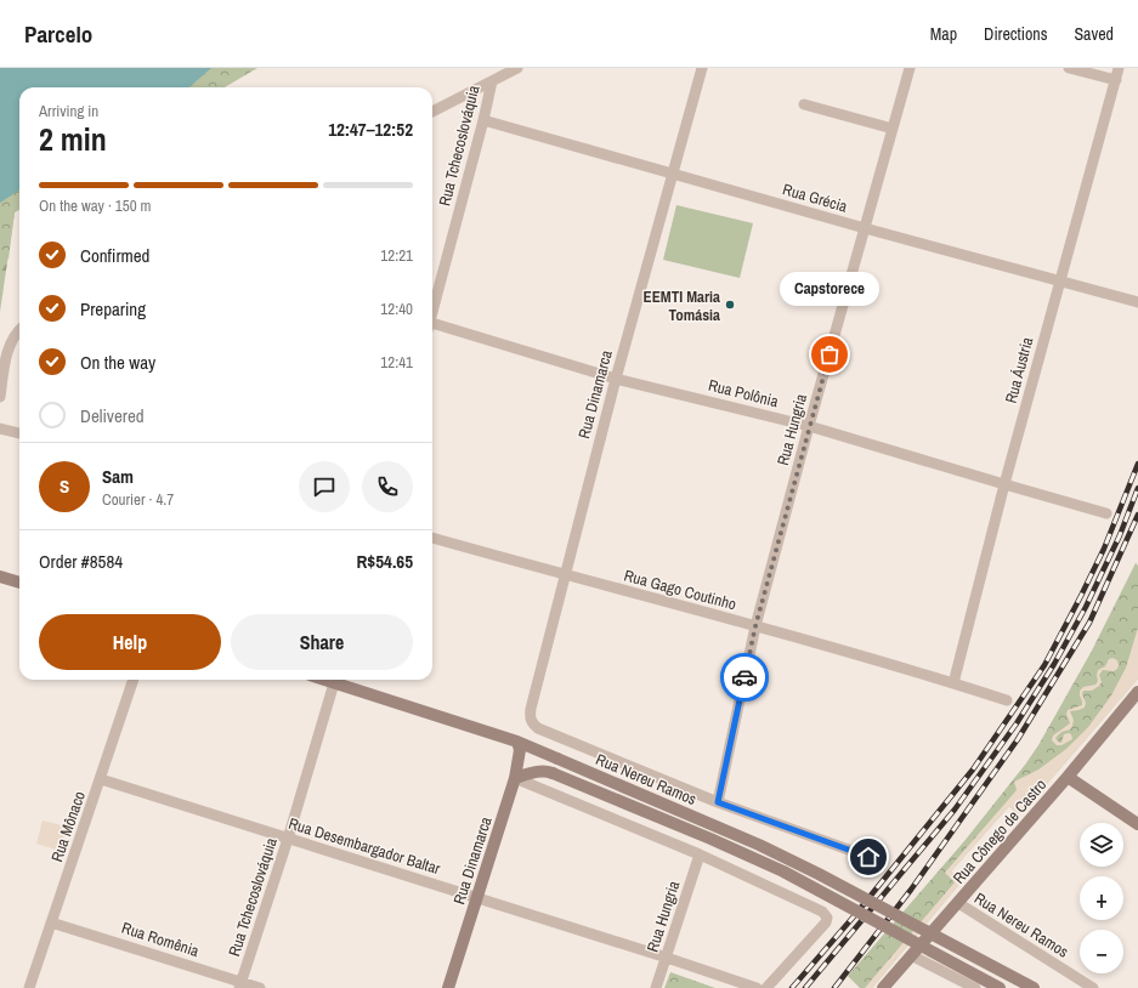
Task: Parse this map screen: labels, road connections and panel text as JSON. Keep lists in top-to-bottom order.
{
  "streets": {
    "street": [
      "Rua Tchecoslováquia",
      "Rua Grécia",
      "Rua Áustria",
      "Rua Polônia",
      "Rua Dinamarca",
      "Rua Hungria",
      "Rua Gago Coutinho",
      "Rua Nereu Ramos",
      "Rua Mônaco",
      "Rua Cônego de Castro",
      "Rua Desembargador Baltar",
      "Rua Romênia"
    ]
  },
  "crossings": [
    ["Rua Tchecoslováquia", "Rua Grécia"],
    ["Rua Tchecoslováquia", "Rua Desembargador Baltar"],
    ["Rua Tchecoslováquia", "Rua Romênia"],
    ["Rua Grécia", "Rua Áustria"],
    ["Rua Grécia", "Rua Dinamarca"],
    ["Rua Grécia", "Rua Hungria"],
    ["Rua Áustria", "Rua Polônia"],
    ["Rua Áustria", "Rua Gago Coutinho"],
    ["Rua Polônia", "Rua Dinamarca"],
    ["Rua Polônia", "Rua Hungria"],
    ["Rua Dinamarca", "Rua Gago Coutinho"],
    ["Rua Dinamarca", "Rua Nereu Ramos"],
    ["Rua Dinamarca", "Rua Desembargador Baltar"],
    ["Rua Hungria", "Rua Gago Coutinho"],
    ["Rua Hungria", "Rua Nereu Ramos"],
    ["Rua Hungria", "Rua Desembargador Baltar"],
    ["Rua Nereu Ramos", "Rua Cônego de Castro"],
    ["Rua Mônaco", "Rua Desembargador Baltar"],
    ["Rua Mônaco", "Rua Romênia"]
  ],
  "places": ["EEMTI Maria Tomásia", "Capstorece"],
  "page": {
    "header": "Parcelo",
    "nav": ["Map", "Directions", "Saved"],
    "heading": ["2 min", "Arriving in", "12:47–12:52"],
    "panel": [
      "Sam",
      "Courier · 4.7",
      "Order #8584",
      "R$54.65"
    ],
    "bar": "On the way · 150 m",
    "list": [
      ["Confirmed", "12:21"],
      ["Preparing", "12:40"],
      ["On the way", "12:41"],
      "Delivered"
    ],
    "bubble": "Capstorece",
    "round": "S",
    "buttons": ["Help", "Share"],
    "map_buttons": ["+", "−"]
  }
}
